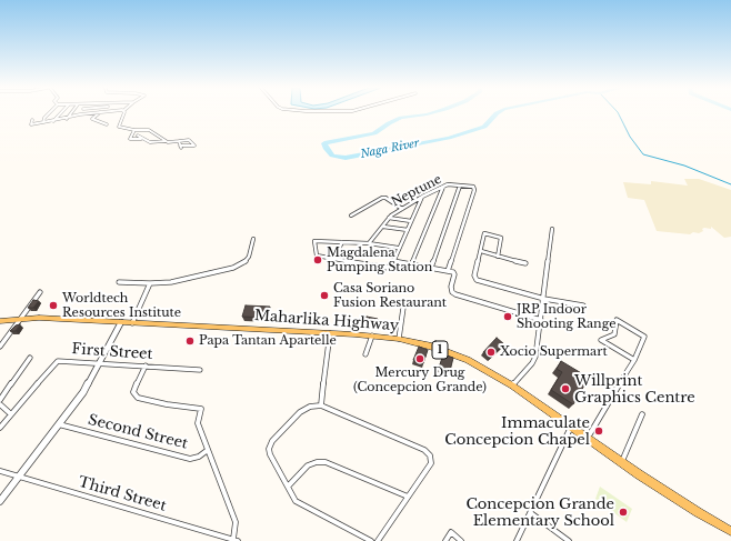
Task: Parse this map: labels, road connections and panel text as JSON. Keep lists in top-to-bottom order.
{
  "streets": {
    "main road": ["Maharlika Highway", "1"],
    "street": [
      "Neptune",
      "First Street",
      "Second Street",
      "Third Street"
    ]
  },
  "water": ["Naga River"],
  "places": [
    "Magdalena Pumping Station",
    "Casa Soriano Fusion Restaurant",
    "Worldtech Resources Institute",
    "JRP Indoor Shooting Range",
    "Papa Tantan Apartelle",
    "Xocio Supermart",
    "Mercury Drug (Concepcion Grande)",
    "Willprint Graphics Centre",
    "Immaculate Concepcion Chapel",
    "Concepcion Grande Elementary School"
  ]
}
